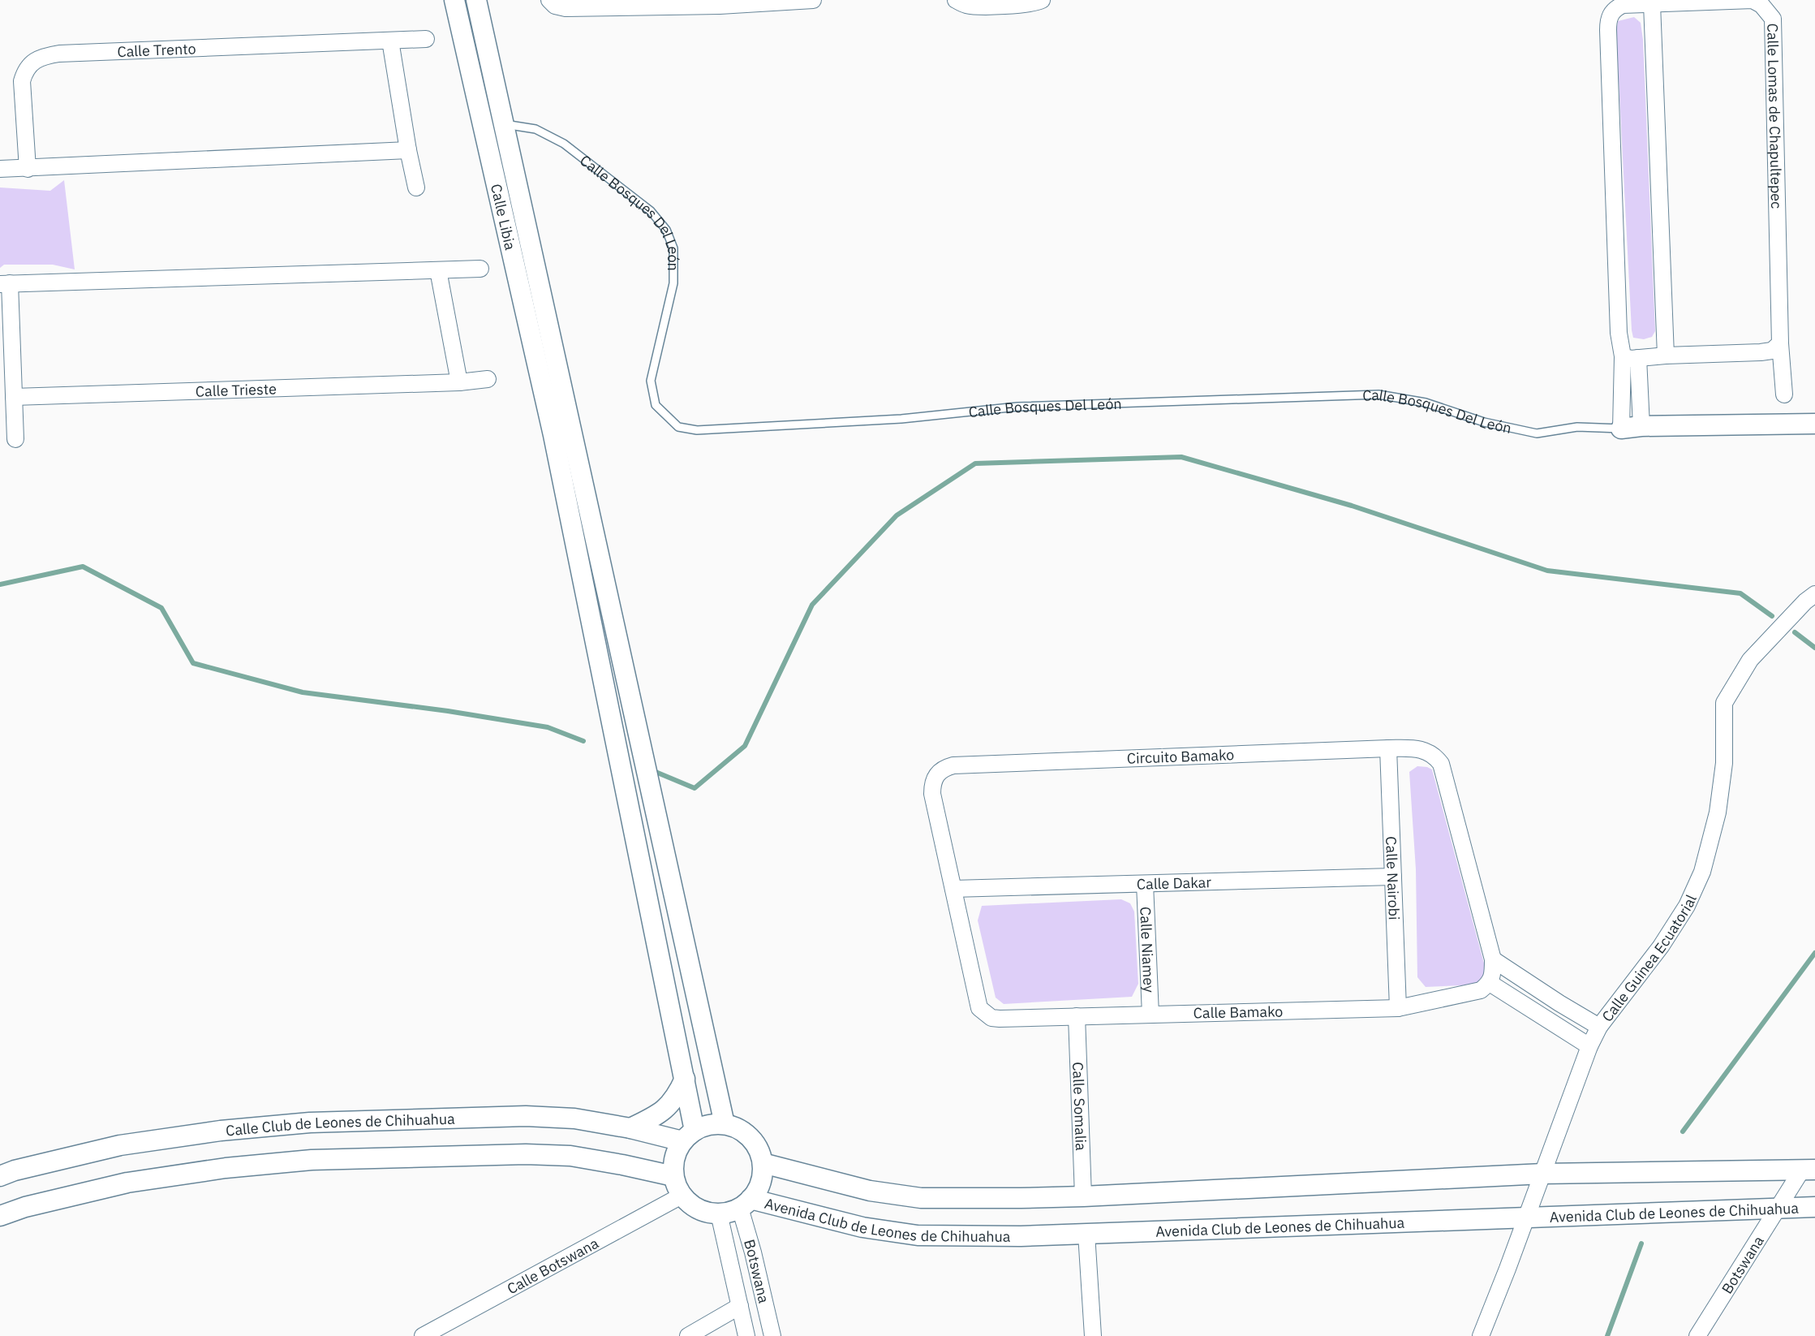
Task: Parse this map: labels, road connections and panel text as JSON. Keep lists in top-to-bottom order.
{
  "streets": {
    "street": [
      "Calle Trento",
      "Calle Lomas de Chapultepec",
      "Calle Bosques Del León",
      "Calle Libia",
      "Calle Trieste",
      "Circuito Bamako",
      "Calle Nairobi",
      "Calle Dakar",
      "Calle Niamey",
      "Calle Guinea Ecuatorial",
      "Calle Bamako",
      "Calle Somalia",
      "Calle Club de Leones de Chihuahua",
      "Avenida Club de Leones de Chihuahua",
      "Calle Botswana",
      "Botswana"
    ]
  },
  "crossings": [
    ["Calle Lomas de Chapultepec", "Calle Bosques Del León"],
    ["Calle Bosques Del León", "Calle Libia"],
    ["Calle Libia", "Calle Club de Leones de Chihuahua"],
    ["Calle Libia", "Avenida Club de Leones de Chihuahua"],
    ["Calle Libia", "Calle Botswana"],
    ["Calle Libia", "Botswana"],
    ["Circuito Bamako", "Calle Nairobi"],
    ["Circuito Bamako", "Calle Bamako"],
    ["Calle Nairobi", "Calle Dakar"],
    ["Calle Nairobi", "Calle Bamako"],
    ["Calle Dakar", "Calle Niamey"],
    ["Calle Dakar", "Calle Bamako"],
    ["Calle Niamey", "Calle Bamako"],
    ["Calle Guinea Ecuatorial", "Avenida Club de Leones de Chihuahua"],
    ["Calle Bamako", "Calle Somalia"],
    ["Calle Somalia", "Avenida Club de Leones de Chihuahua"],
    ["Calle Club de Leones de Chihuahua", "Avenida Club de Leones de Chihuahua"],
    ["Calle Club de Leones de Chihuahua", "Calle Botswana"],
    ["Calle Club de Leones de Chihuahua", "Botswana"],
    ["Avenida Club de Leones de Chihuahua", "Calle Botswana"],
    ["Avenida Club de Leones de Chihuahua", "Botswana"],
    ["Calle Botswana", "Botswana"]
  ]
}
